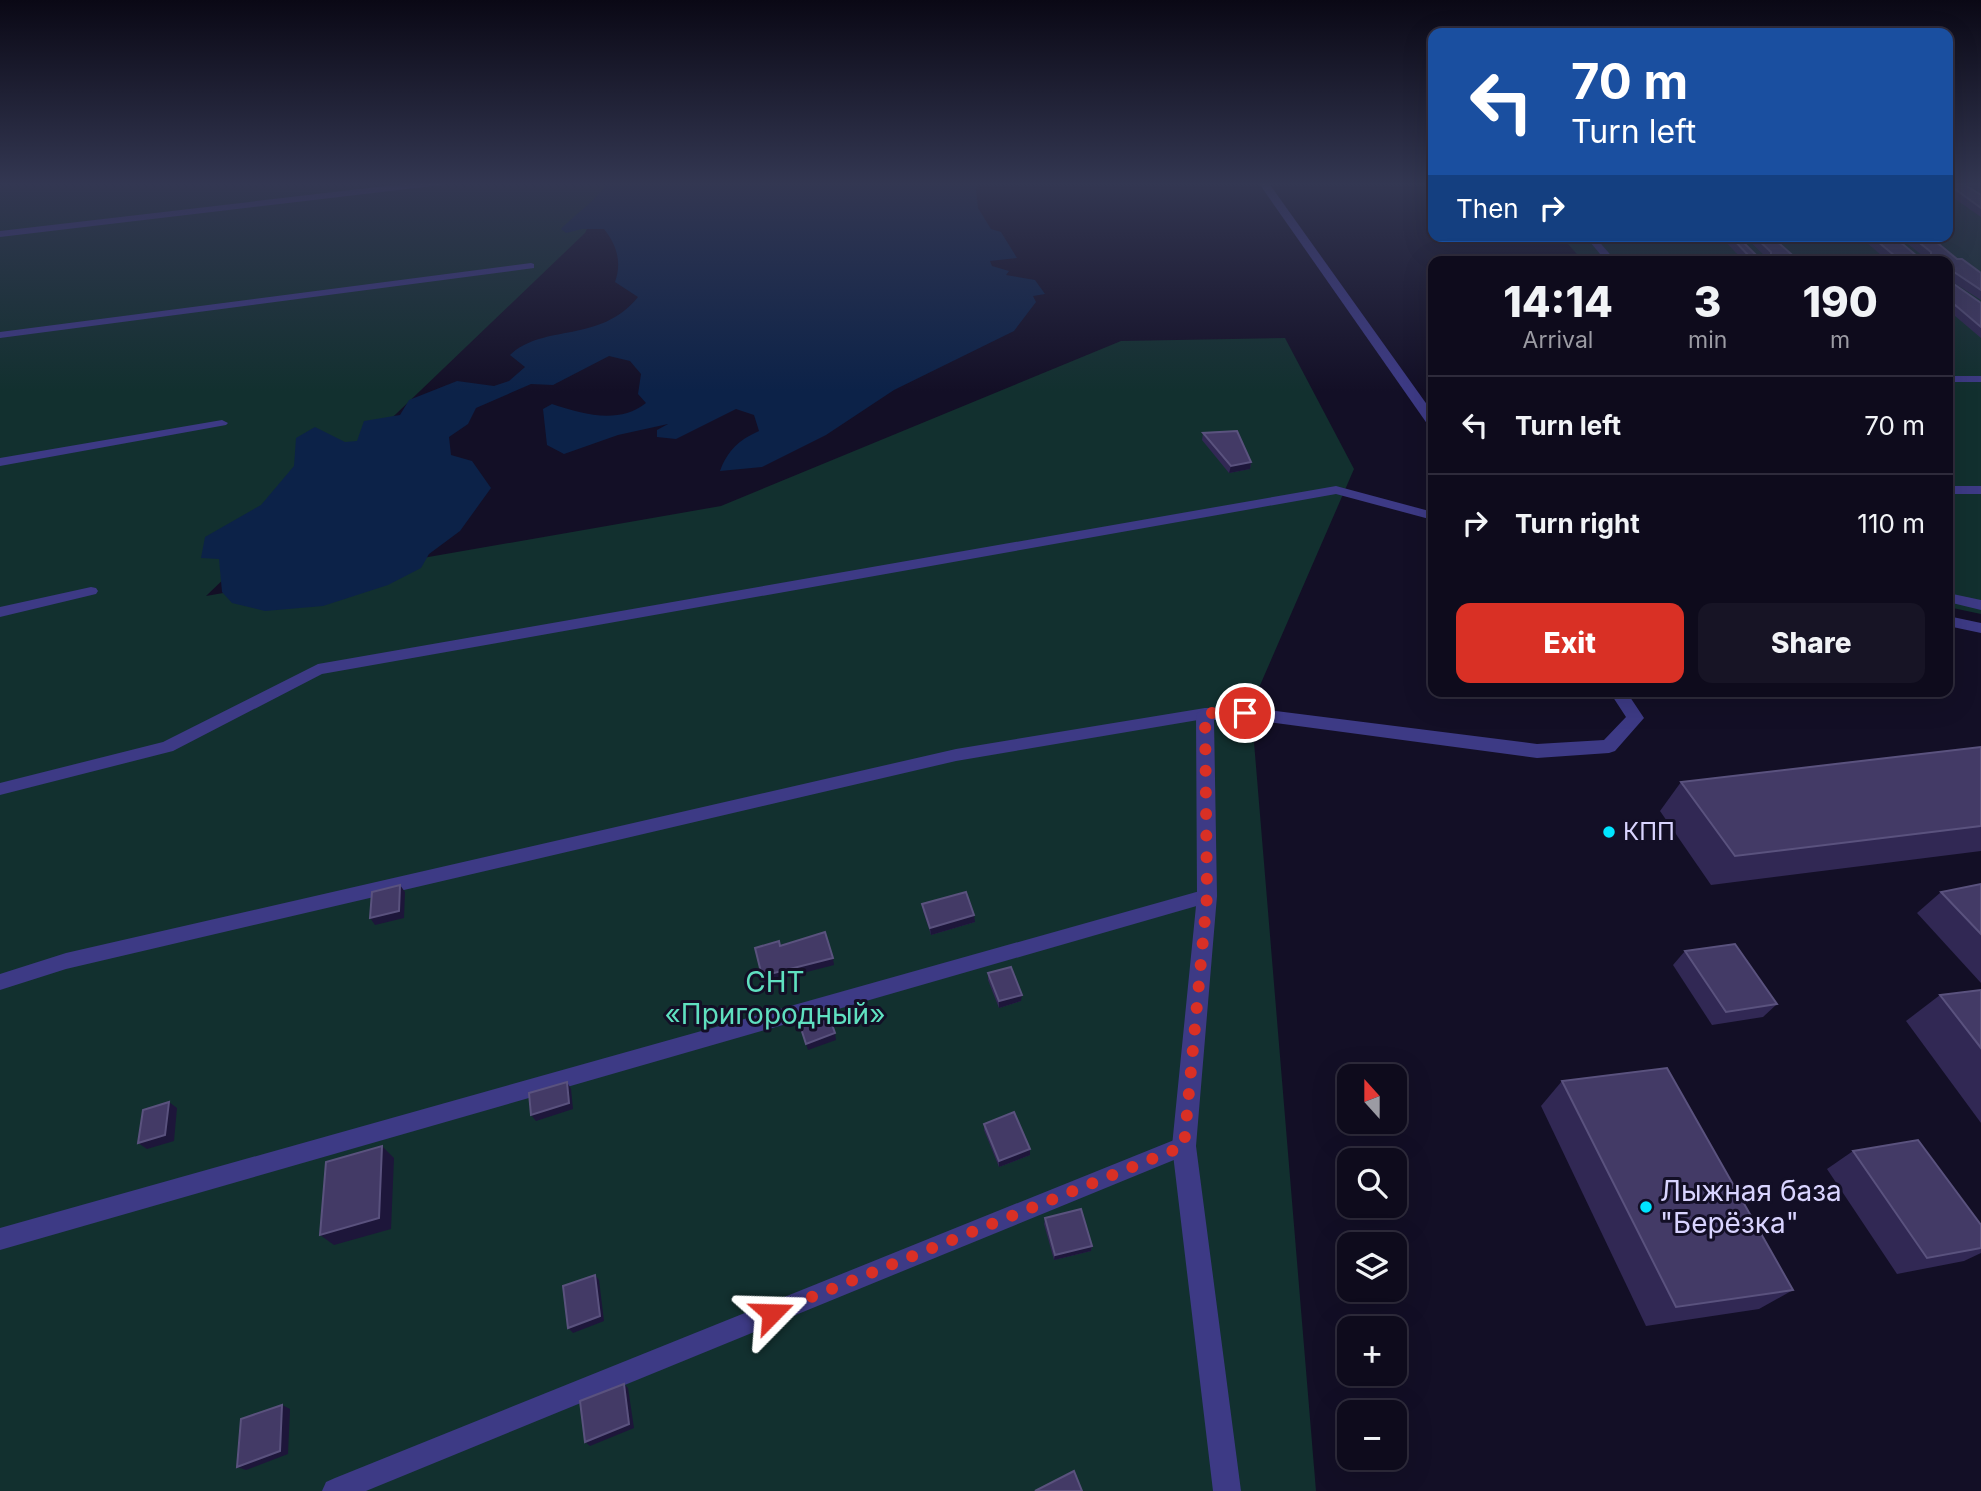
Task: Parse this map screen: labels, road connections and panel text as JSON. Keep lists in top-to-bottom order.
{
  "parks": ["СНТ «Пригородный»"],
  "places": ["КПП", "Лыжная база \"Берёзка\""],
  "north": "top",
  "page": {
    "turn": ["70 m", "Turn left"],
    "then": "Then",
    "eta": [
      "14:14",
      "Arrival",
      "3",
      "min",
      "190",
      "m"
    ],
    "list": [
      {
        "name": "Turn left",
        "value": "70 m"
      },
      {
        "name": "Turn right",
        "value": "110 m"
      }
    ],
    "buttons": ["Exit", "Share"],
    "map_buttons": ["+", "−"]
  }
}
